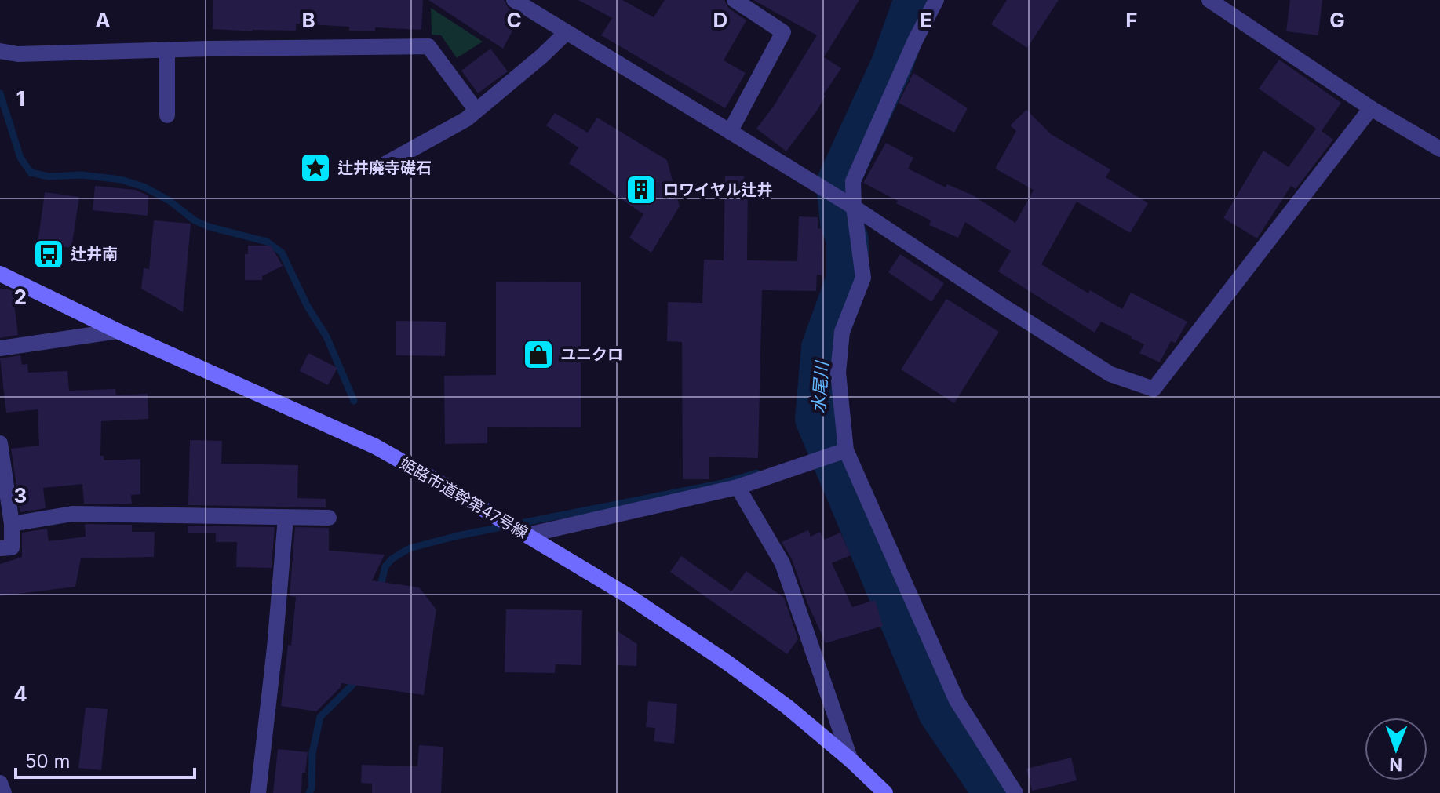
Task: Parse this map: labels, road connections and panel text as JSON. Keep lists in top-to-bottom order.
{
  "streets": {
    "street": ["姫路市道幹第47号線"]
  },
  "water": ["水尾川"],
  "places": {
    "place": ["辻井廃寺礎石"],
    "building": ["ロワイヤル辻井"],
    "bus stop": ["辻井南"],
    "shop": ["ユニクロ"]
  },
  "scale_bar": "50 m",
  "north": "bottom",
  "grid": {
    "columns": [
      "A",
      "B",
      "C",
      "D",
      "E",
      "F",
      "G"
    ],
    "rows": [
      "1",
      "2",
      "3",
      "4"
    ]
  }
}
